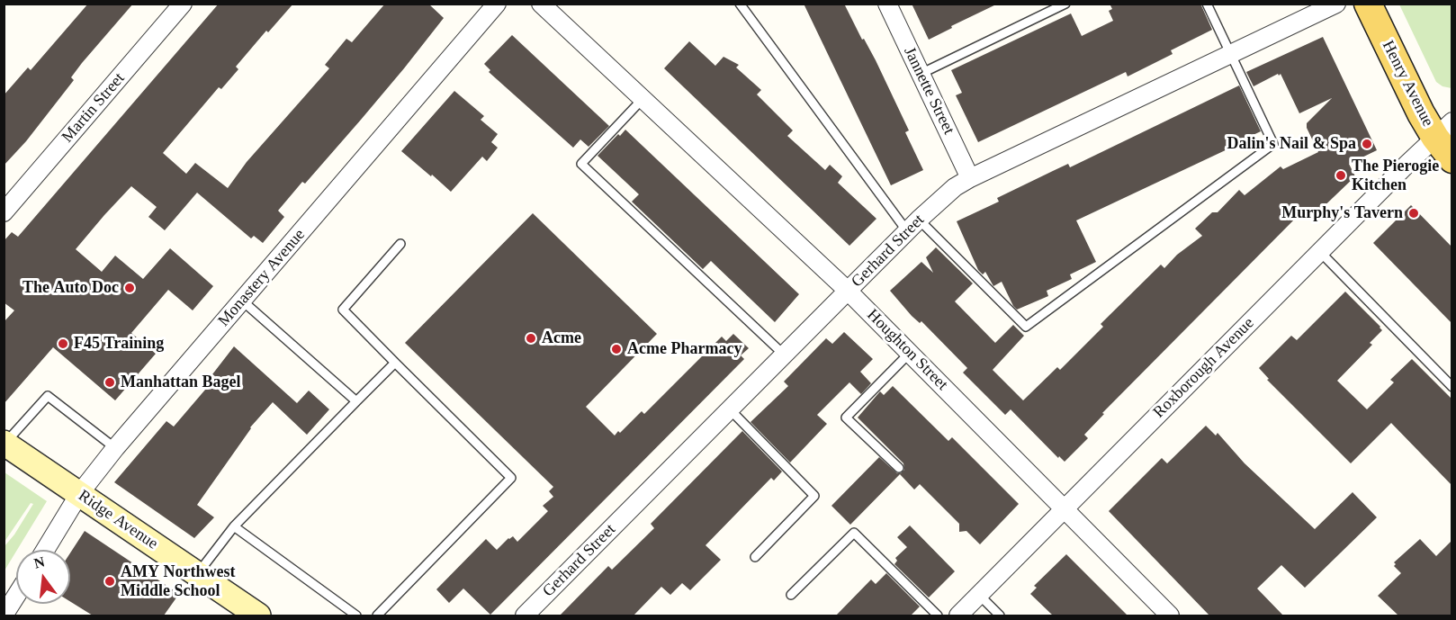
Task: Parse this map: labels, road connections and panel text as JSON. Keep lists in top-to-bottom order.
{
  "streets": {
    "main road": ["Henry Avenue", "Ridge Avenue"],
    "street": [
      "Jannette Street",
      "Martin Street",
      "Gerhard Street",
      "Monastery Avenue",
      "Houghton Street",
      "Roxborough Avenue"
    ]
  },
  "crossings": [
    ["Henry Avenue", "Roxborough Avenue"],
    ["Jannette Street", "Gerhard Street"],
    ["Gerhard Street", "Houghton Street"],
    ["Monastery Avenue", "Ridge Avenue"],
    ["Houghton Street", "Roxborough Avenue"]
  ],
  "places": [
    "Dalin's Nail & Spa",
    "The Pierogie Kitchen",
    "Murphy's Tavern",
    "The Auto Doc",
    "Acme",
    "F45 Training",
    "Acme Pharmacy",
    "Manhattan Bagel",
    "AMY Northwest Middle School"
  ],
  "north": "top"
}
